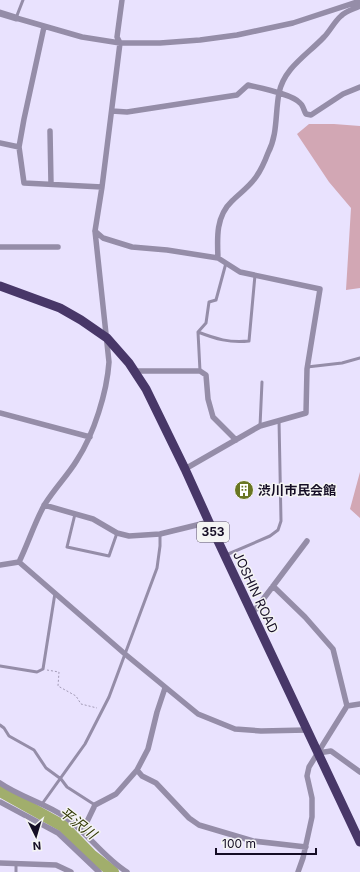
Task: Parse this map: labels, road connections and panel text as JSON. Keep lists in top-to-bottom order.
{
  "streets": {
    "highway": ["353", "JOSHIN ROAD"]
  },
  "water": ["平沢川"],
  "places": {
    "building": ["渋川市民会館"]
  },
  "scale_bar": "100 m",
  "north": "bottom"
}
